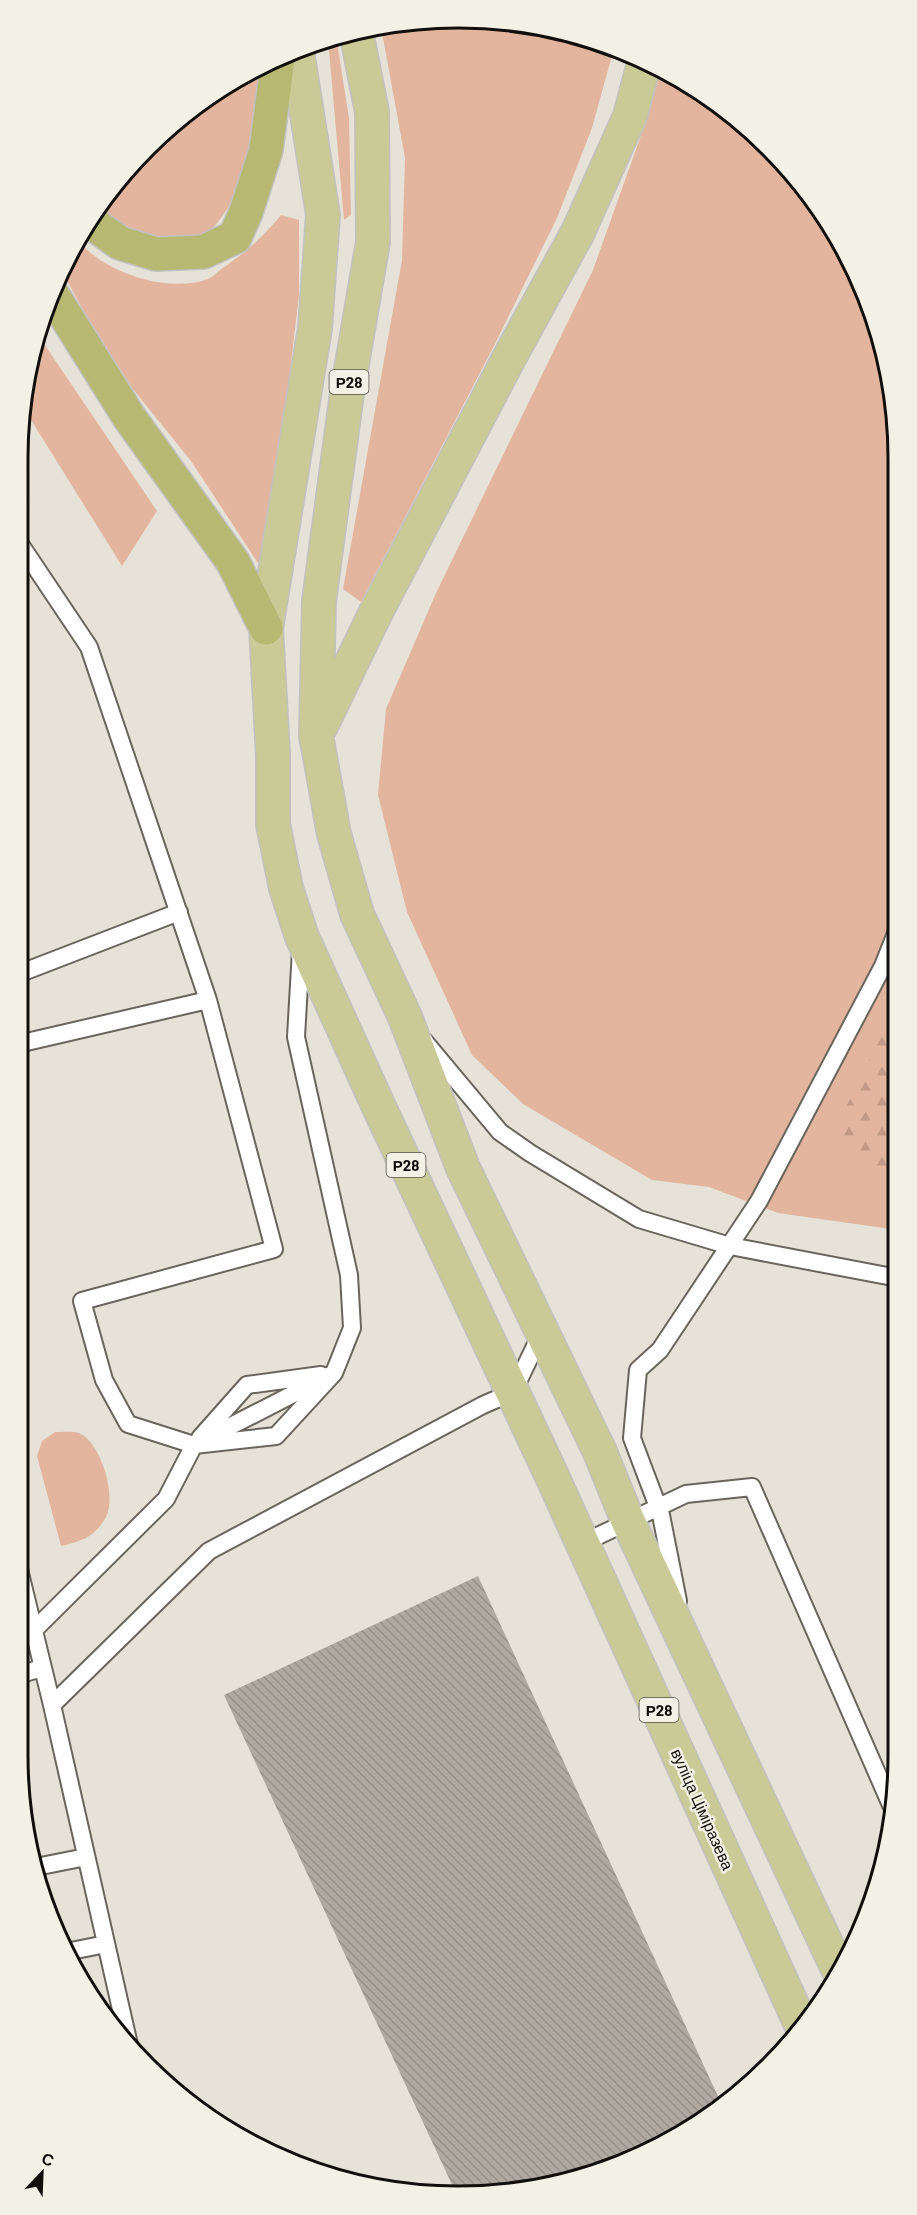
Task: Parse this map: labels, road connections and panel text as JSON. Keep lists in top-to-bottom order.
{
  "streets": {
    "highway": ["Р28"],
    "main road": ["вуліца Ціміразева"]
  },
  "crossings": [
    ["Р28", "вуліца Ціміразева"]
  ],
  "north": "top right"
}
